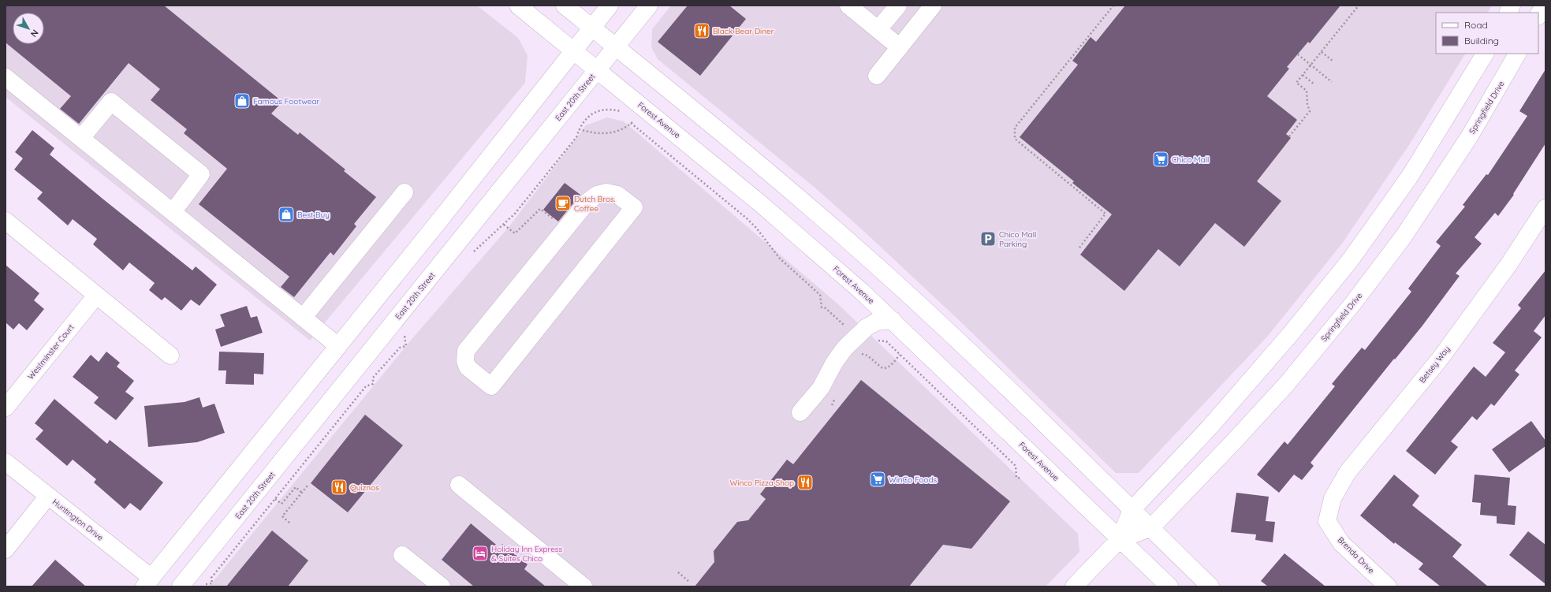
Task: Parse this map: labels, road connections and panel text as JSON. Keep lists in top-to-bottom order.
{
  "streets": {
    "street": [
      "East 20th Street",
      "Springfield Drive",
      "Forest Avenue",
      "Westminster Court",
      "Betsey Way",
      "Huntington Drive",
      "Brenda Drive"
    ]
  },
  "crossings": [
    ["East 20th Street", "Forest Avenue"],
    ["Springfield Drive", "Forest Avenue"],
    ["Betsey Way", "Brenda Drive"]
  ],
  "places": {
    "restaurant": ["Black Bear Diner", "Winco Pizza Shop", "Quiznos"],
    "shop": ["Famous Footwear", "Best Buy"],
    "supermarket": ["Chico Mall", "WinCo Foods"],
    "cafe": ["Dutch Bros. Coffee"],
    "parking": ["Chico Mall Parking"],
    "hotel": ["Holiday Inn Express & Suites Chico"]
  },
  "legend": ["Road", "Building"],
  "north": "bottom right"
}
